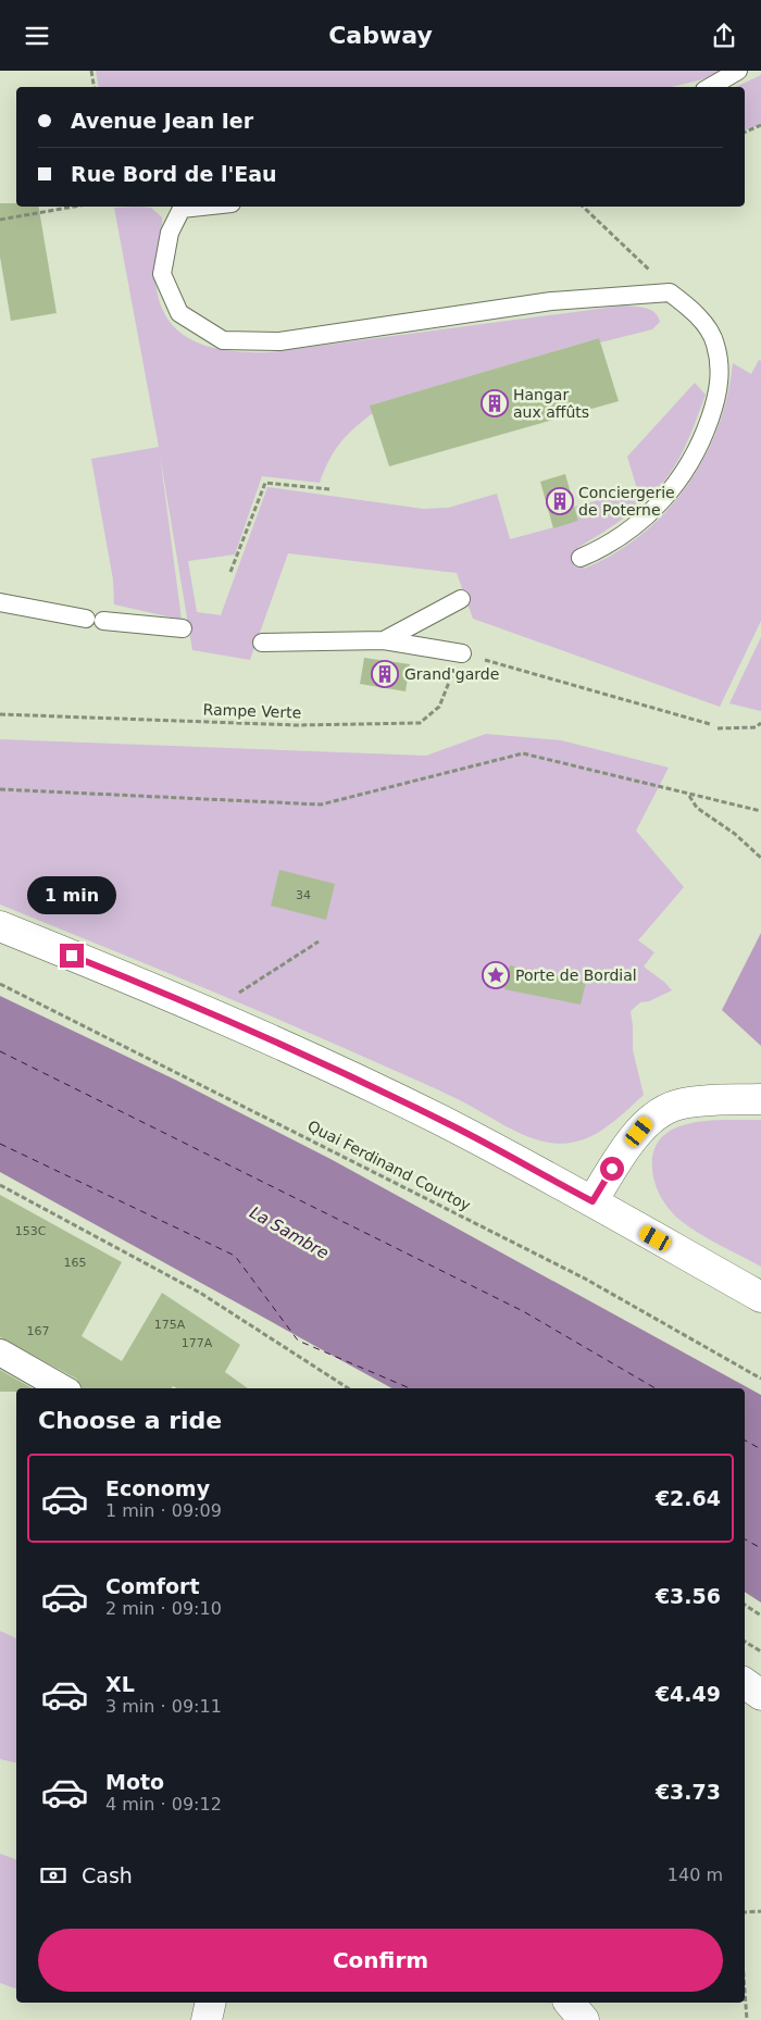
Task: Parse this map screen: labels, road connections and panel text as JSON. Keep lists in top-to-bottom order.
{
  "streets": {
    "path": ["Rampe Verte", "Quai Ferdinand Courtoy"]
  },
  "water": ["La Sambre"],
  "places": {
    "building": ["Hangar aux affûts", "Conciergerie de Poterne", "Grand'garde"],
    "place": ["Porte de Bordial"]
  },
  "house_numbers": [
    "34",
    "153C",
    "165",
    "175A",
    "167",
    "177A"
  ],
  "page": {
    "header": "Cabway",
    "banner": ["Avenue Jean Ier", "Rue Bord de l'Eau"],
    "bubble": "1 min",
    "heading": "Choose a ride",
    "list": [
      {
        "name": "Economy",
        "note": "1 min · 09:09",
        "value": "€2.64"
      },
      {
        "name": "Comfort",
        "note": "2 min · 09:10",
        "value": "€3.56"
      },
      {
        "name": "XL",
        "note": "3 min · 09:11",
        "value": "€4.49"
      },
      {
        "name": "Moto",
        "note": "4 min · 09:12",
        "value": "€3.73"
      }
    ],
    "pay": ["Cash", "140 m"],
    "buttons": "Confirm"
  }
}
